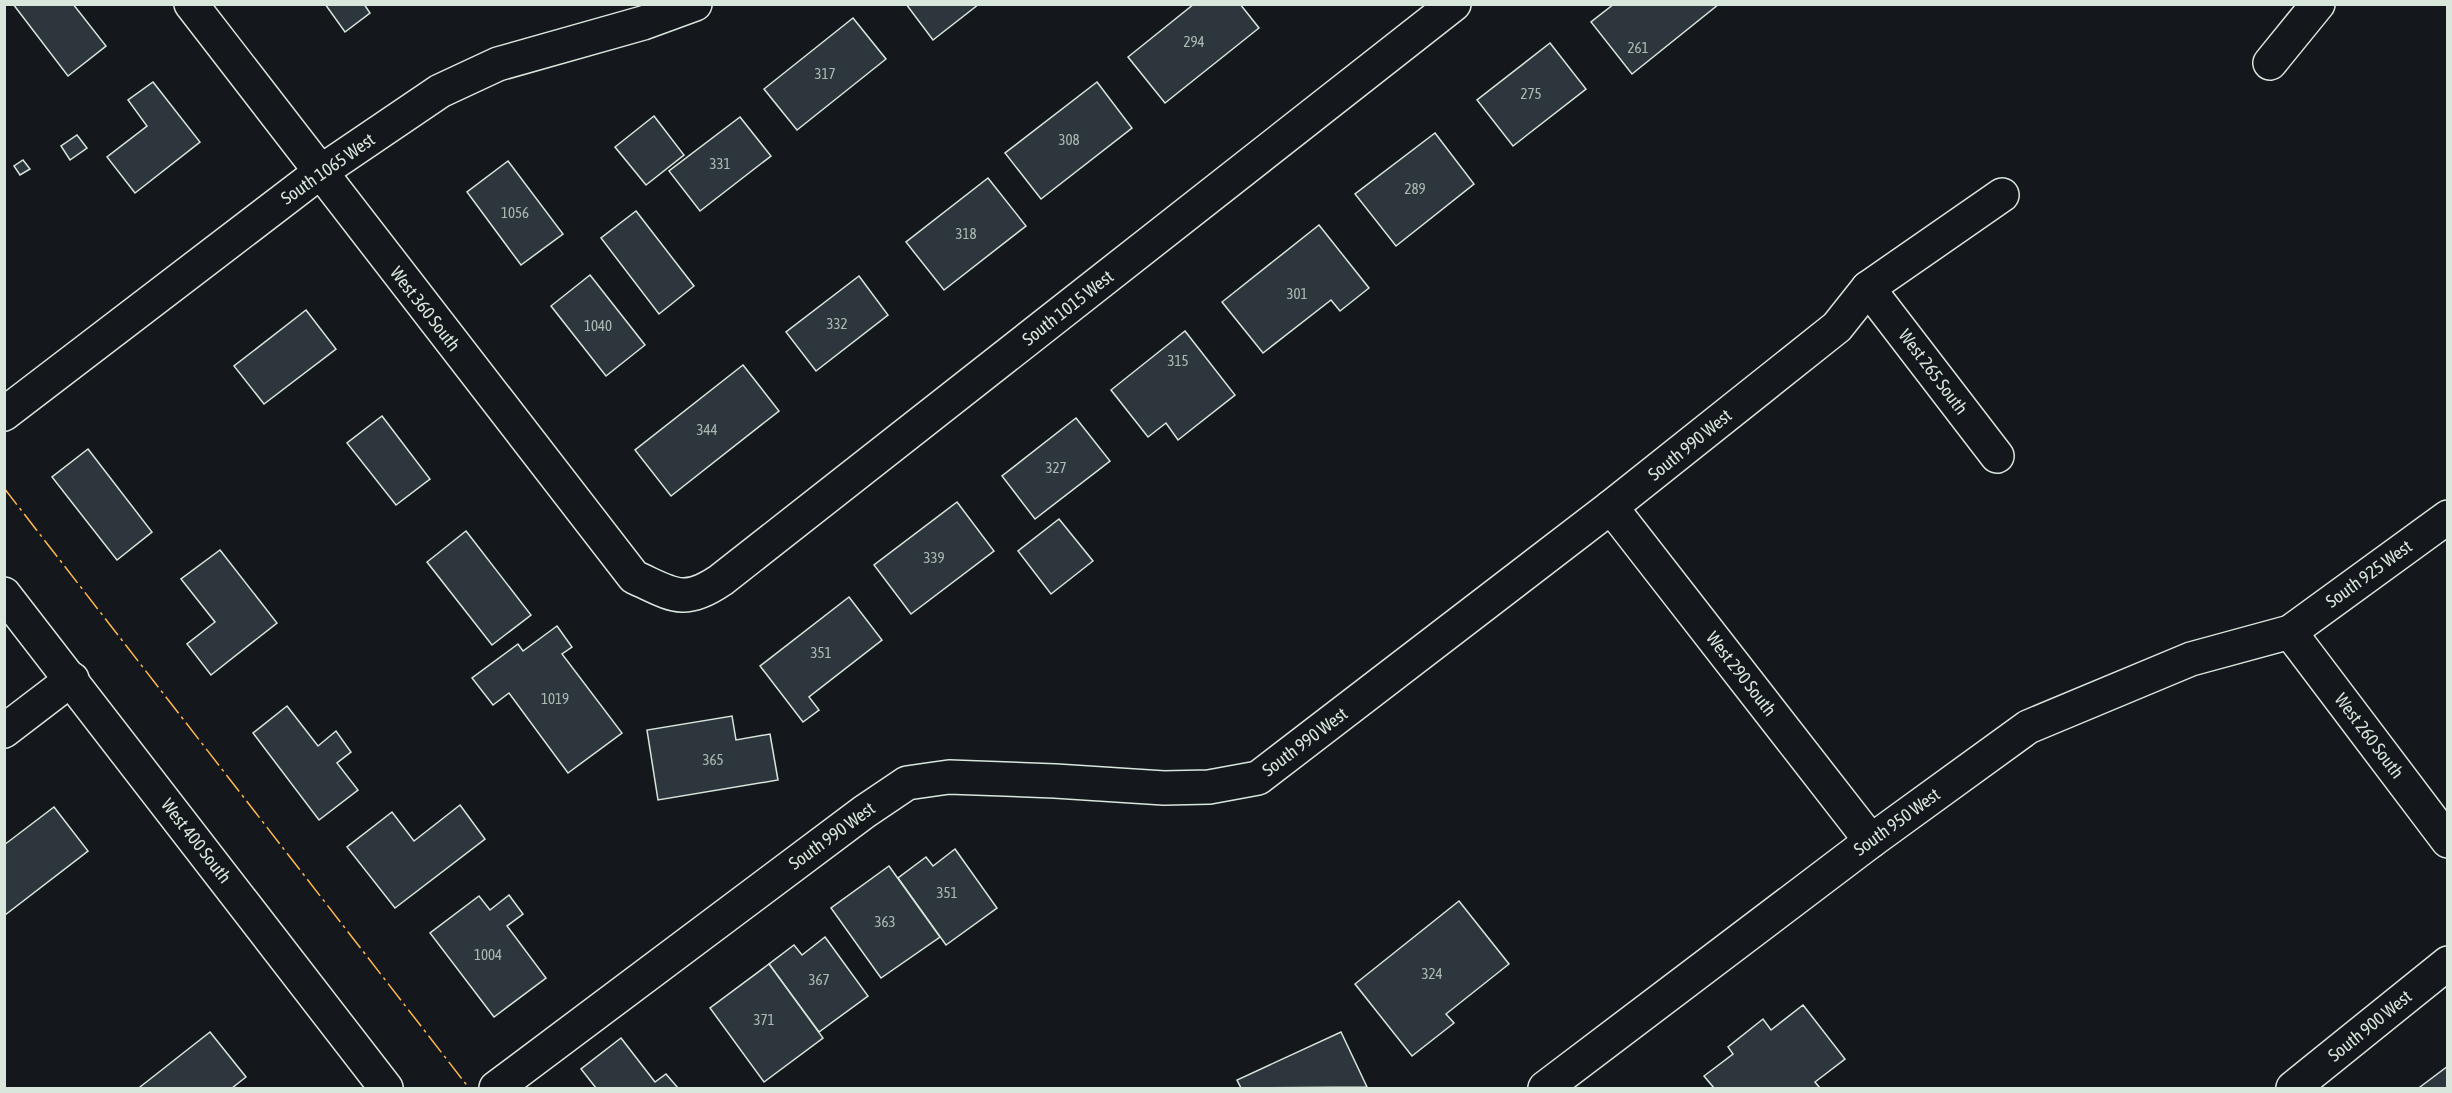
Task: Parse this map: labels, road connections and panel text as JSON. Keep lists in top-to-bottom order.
{
  "streets": {
    "street": [
      "South 1065 West",
      "South 1015 West",
      "West 360 South",
      "West 265 South",
      "South 990 West",
      "South 925 West",
      "West 290 South",
      "West 260 South",
      "South 950 West",
      "West 400 South",
      "South 900 West"
    ]
  },
  "crossings": [
    ["South 1065 West", "West 360 South"],
    ["South 1015 West", "West 360 South"],
    ["West 265 South", "South 990 West"],
    ["South 990 West", "West 290 South"],
    ["South 925 West", "West 260 South"],
    ["South 925 West", "South 950 West"],
    ["West 290 South", "South 950 West"],
    ["West 260 South", "South 950 West"]
  ],
  "house_numbers": [
    "294",
    "261",
    "317",
    "275",
    "308",
    "331",
    "289",
    "1056",
    "318",
    "301",
    "332",
    "1040",
    "315",
    "344",
    "327",
    "339",
    "351",
    "1019",
    "365",
    "351",
    "363",
    "1004",
    "324",
    "367",
    "371"
  ]
}
